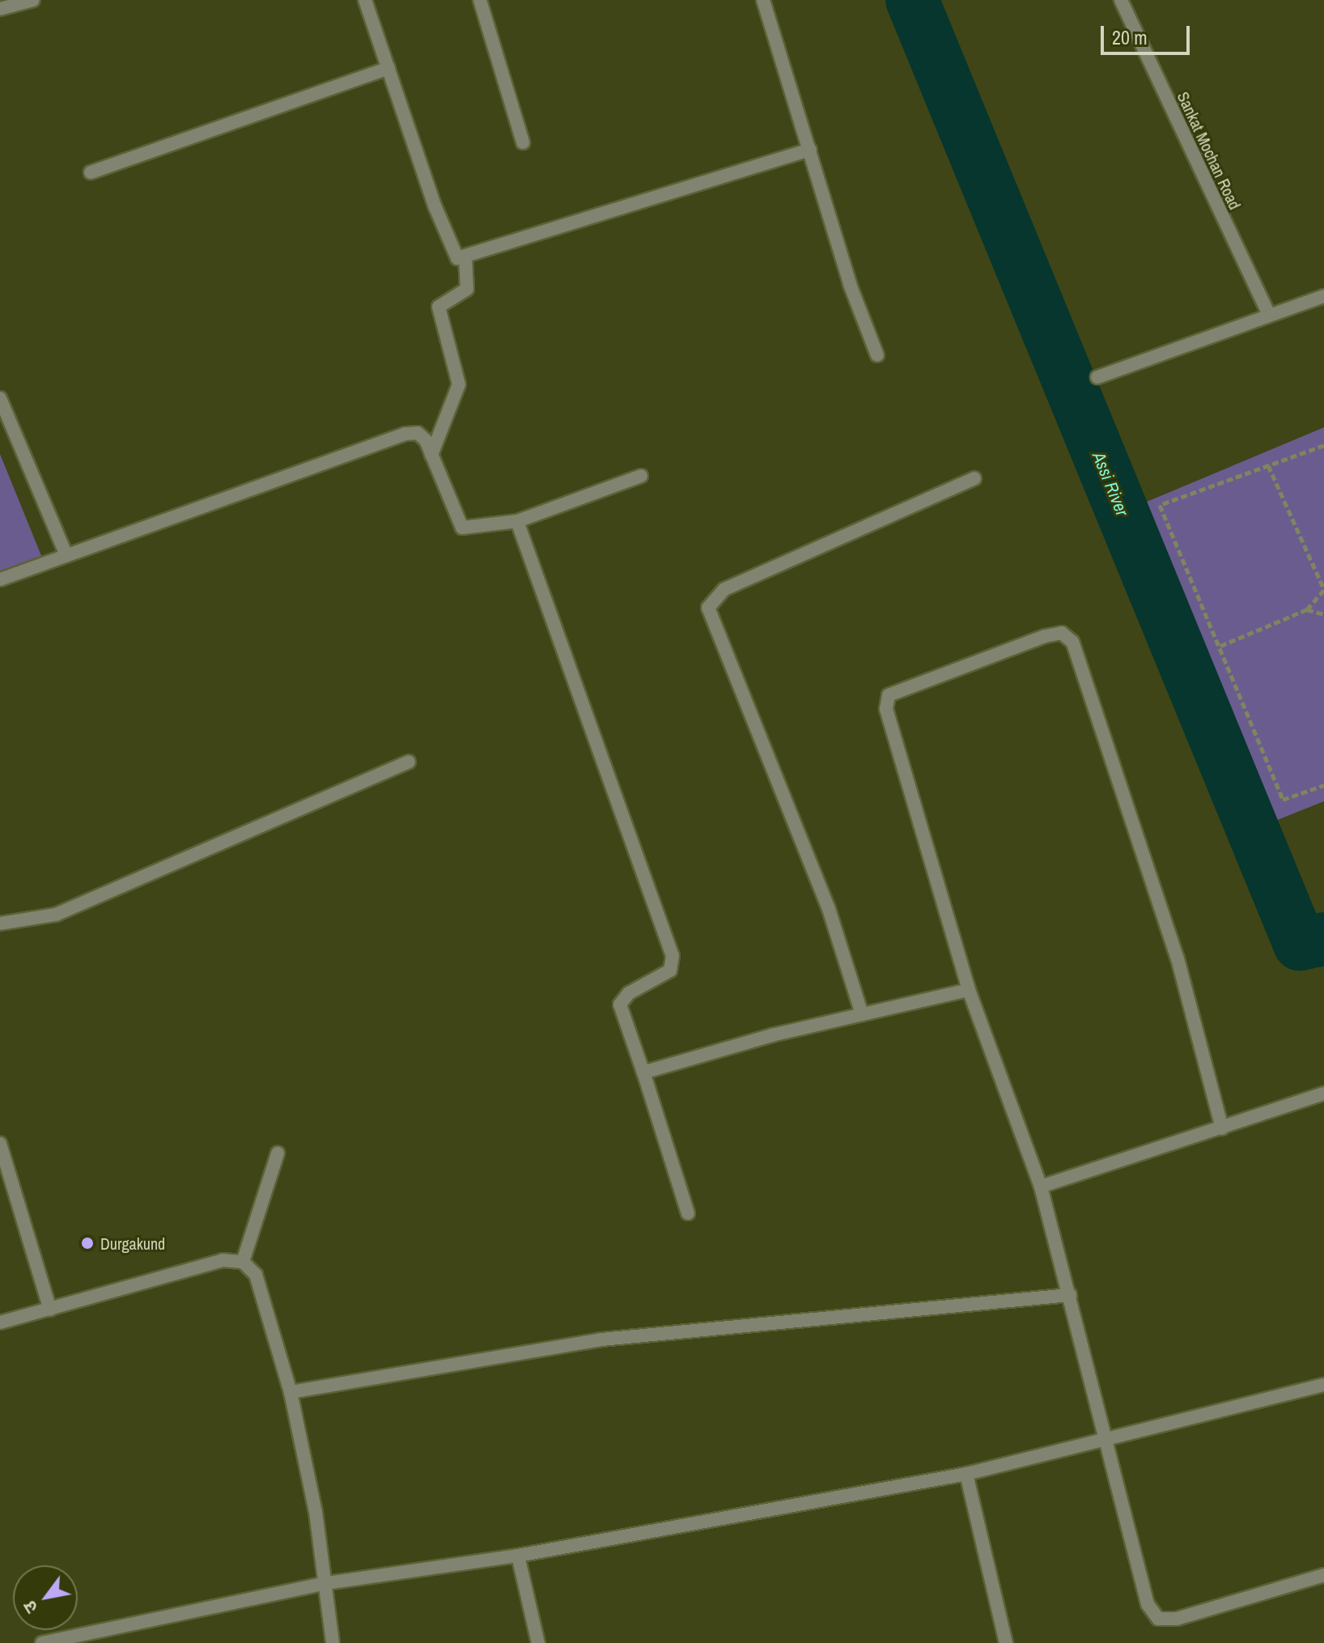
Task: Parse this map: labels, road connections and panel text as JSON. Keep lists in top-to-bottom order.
{
  "streets": {
    "street": ["Sankat Mochan Road"]
  },
  "water": ["Assi River"],
  "places": ["Durgakund"],
  "scale_bar": "20 m",
  "north": "bottom left"
}
